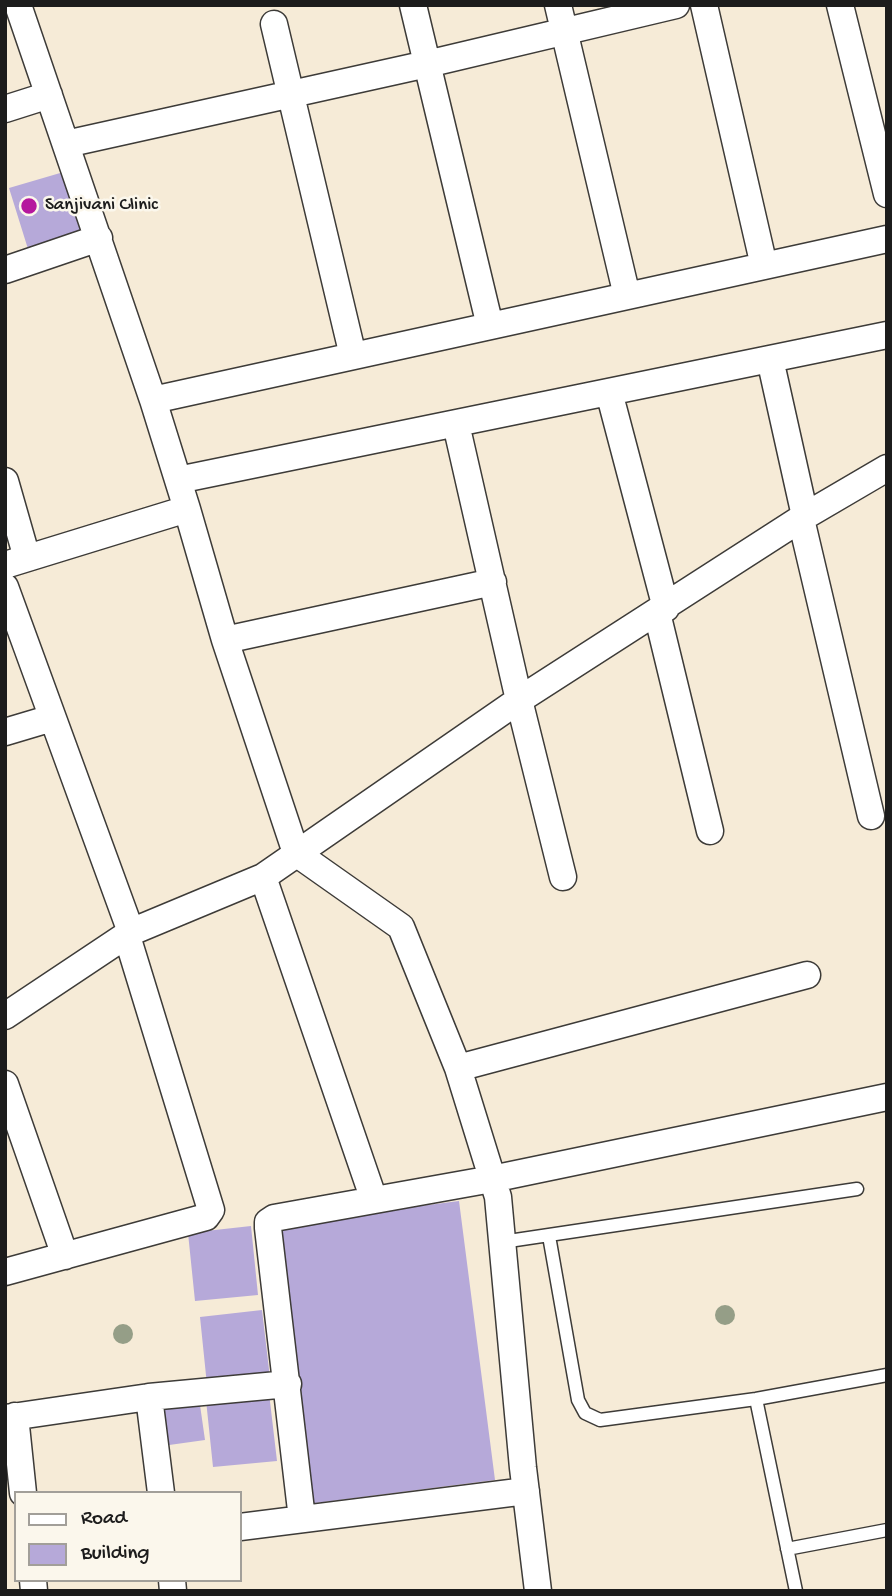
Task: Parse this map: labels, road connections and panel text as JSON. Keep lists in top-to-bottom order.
{
  "places": ["Sanjivani Clinic"],
  "legend": ["Road", "Building"]
}
